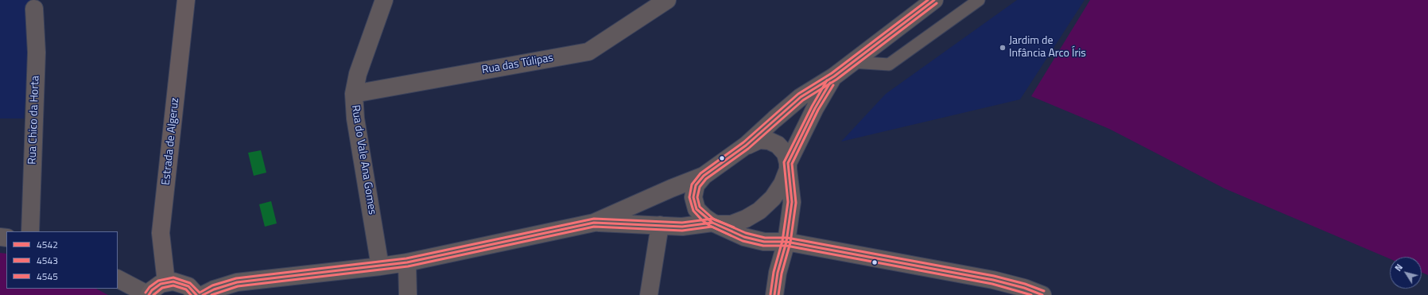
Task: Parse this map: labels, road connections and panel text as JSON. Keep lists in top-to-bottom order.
{
  "streets": {
    "main road": ["Estrada de Algeruz"],
    "street": ["Rua das Túlipas", "Rua Chico da Horta", "Rua do Vale Ana Gomes"]
  },
  "crossings": [
    ["Rua das Túlipas", "Rua do Vale Ana Gomes"]
  ],
  "places": ["Jardim de Infância Arco Íris"],
  "lines": ["transit line 4542", "transit line 4545", "transit line 4543"],
  "legend": ["4542", "4543", "4545"],
  "north": "top left"
}
